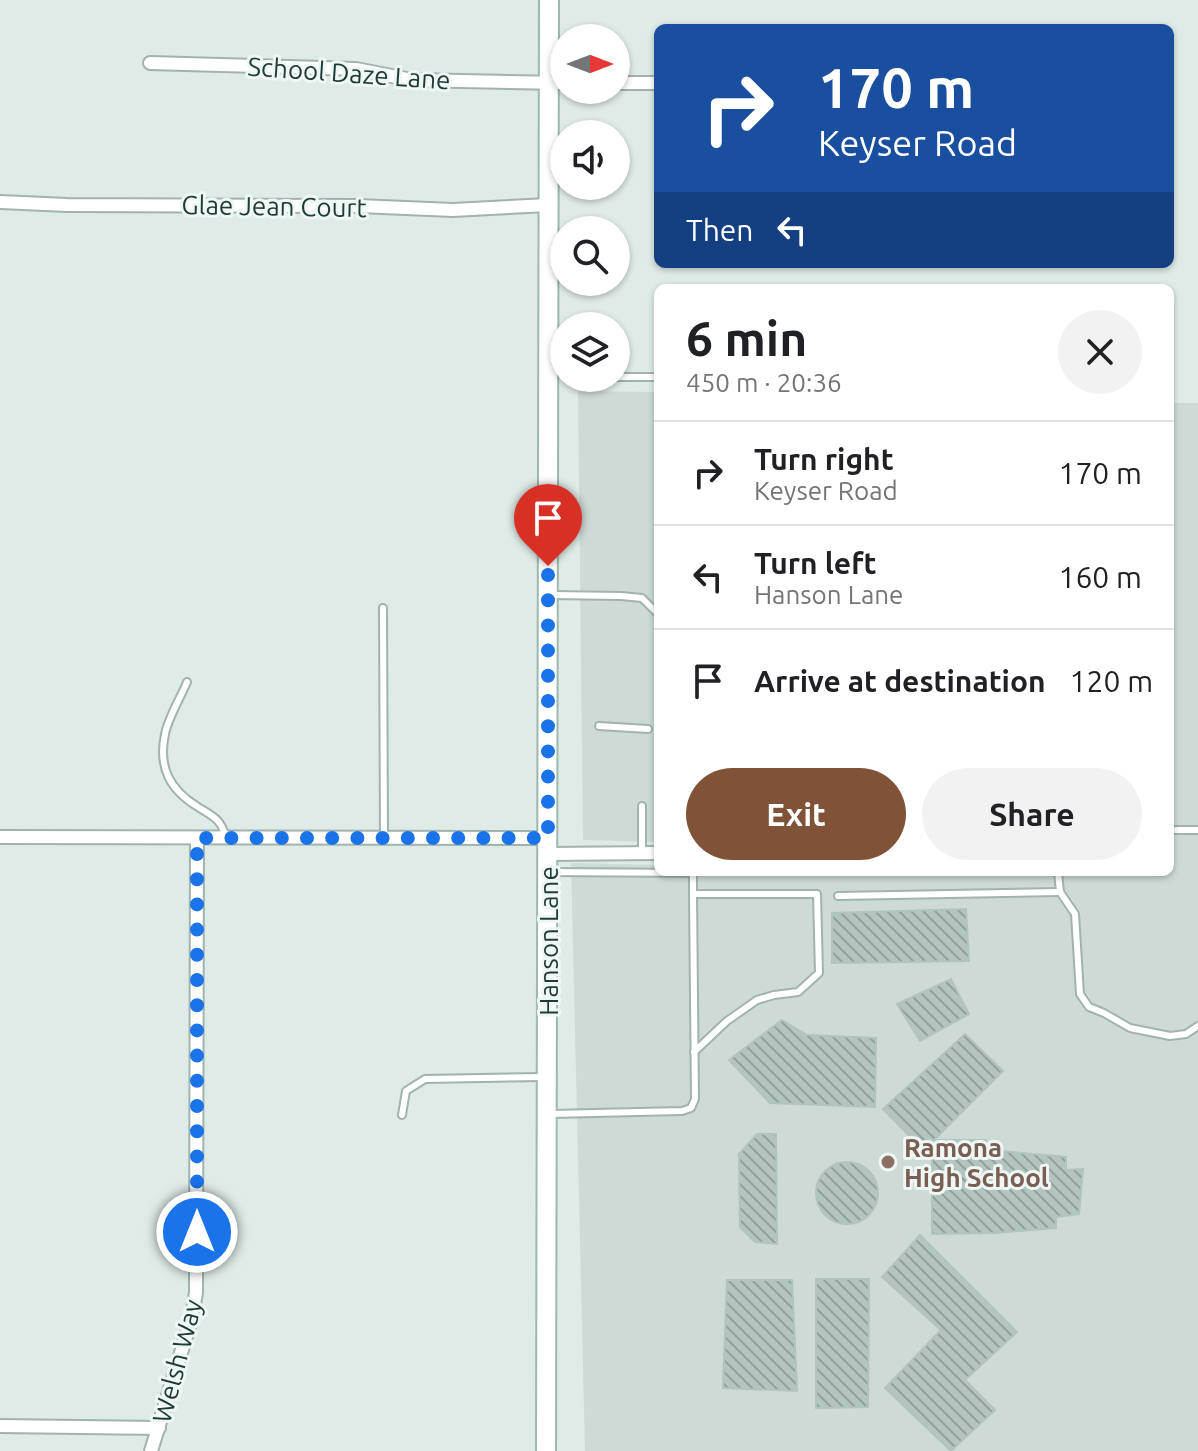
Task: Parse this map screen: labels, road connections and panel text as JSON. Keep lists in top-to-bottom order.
{
  "streets": {
    "main road": ["Hanson Lane"],
    "street": ["School Daze Lane", "Glae Jean Court", "Welsh Way"]
  },
  "crossings": [
    ["Glae Jean Court", "Hanson Lane"]
  ],
  "places": ["Ramona High School"],
  "north": "right",
  "page": {
    "turn": ["170 m", "Keyser Road"],
    "then": "Then",
    "heading": ["6 min", "450 m · 20:36"],
    "list": [
      {
        "name": "Turn right",
        "note": "Keyser Road",
        "value": "170 m"
      },
      {
        "name": "Turn left",
        "note": "Hanson Lane",
        "value": "160 m"
      },
      {
        "name": "Arrive at destination",
        "value": "120 m"
      }
    ],
    "buttons": ["Exit", "Share"]
  }
}
